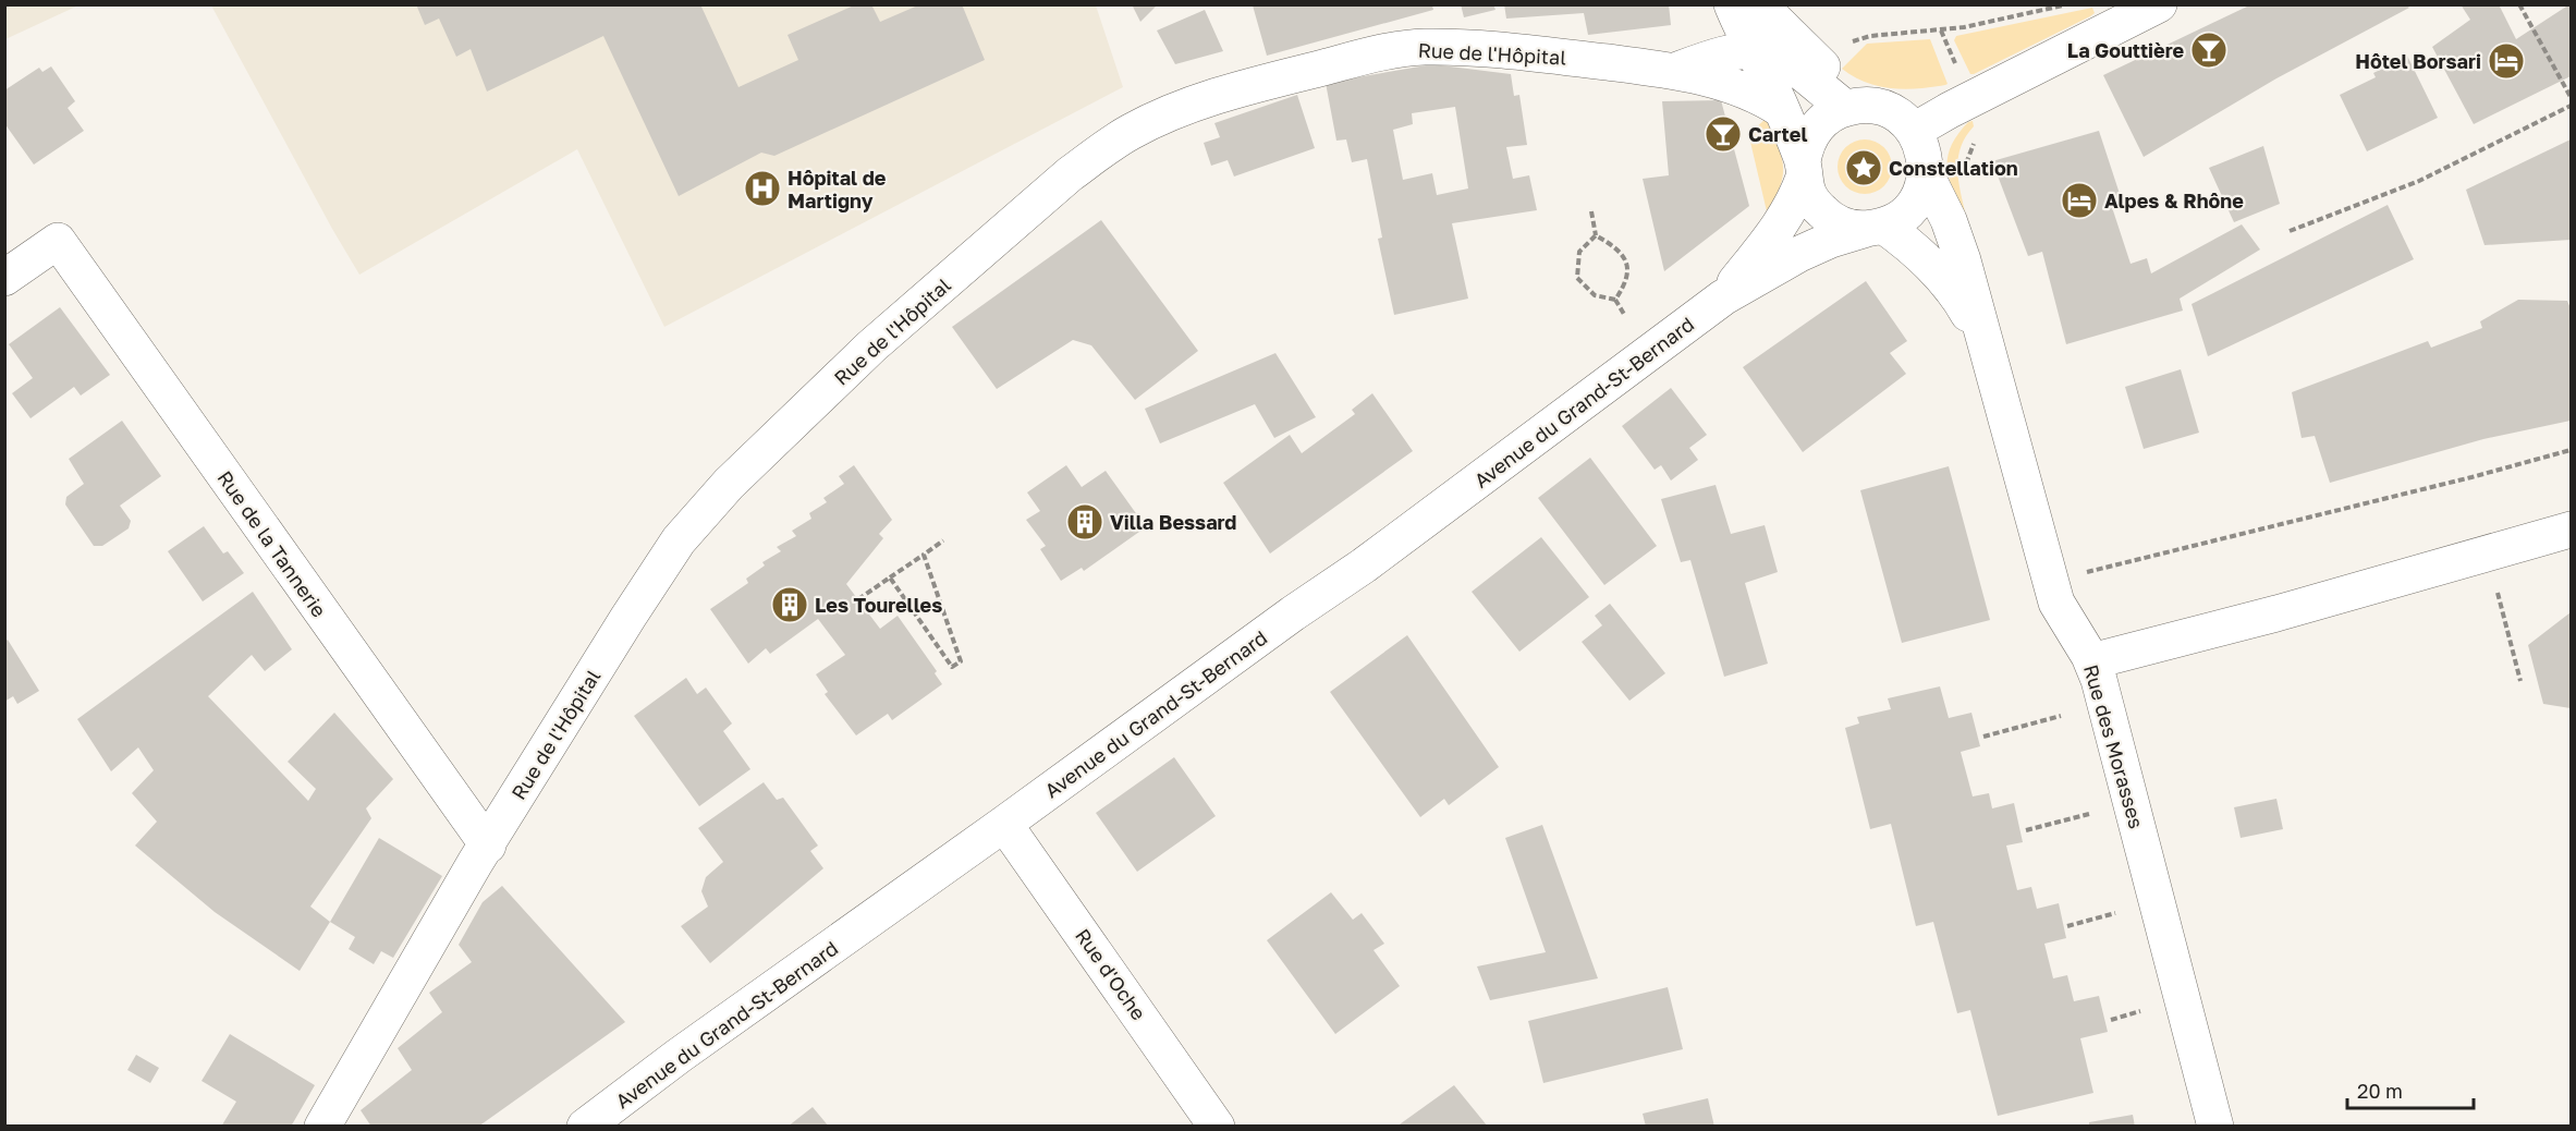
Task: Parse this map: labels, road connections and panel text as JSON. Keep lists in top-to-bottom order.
{
  "streets": {
    "street": [
      "Rue de l'Hôpital",
      "Avenue du Grand-St-Bernard",
      "Rue de la Tannerie",
      "Rue des Morasses",
      "Rue d'Oche"
    ]
  },
  "crossings": [
    ["Rue de l'Hôpital", "Rue de la Tannerie"],
    ["Avenue du Grand-St-Bernard", "Rue des Morasses"],
    ["Avenue du Grand-St-Bernard", "Rue d'Oche"]
  ],
  "places": {
    "bar": ["La Gouttière", "Cartel"],
    "hotel": ["Hôtel Borsari", "Alpes & Rhône"],
    "place": ["Constellation"],
    "hospital": ["Hôpital de Martigny"],
    "building": ["Villa Bessard", "Les Tourelles"]
  },
  "scale_bar": "20 m"
}
